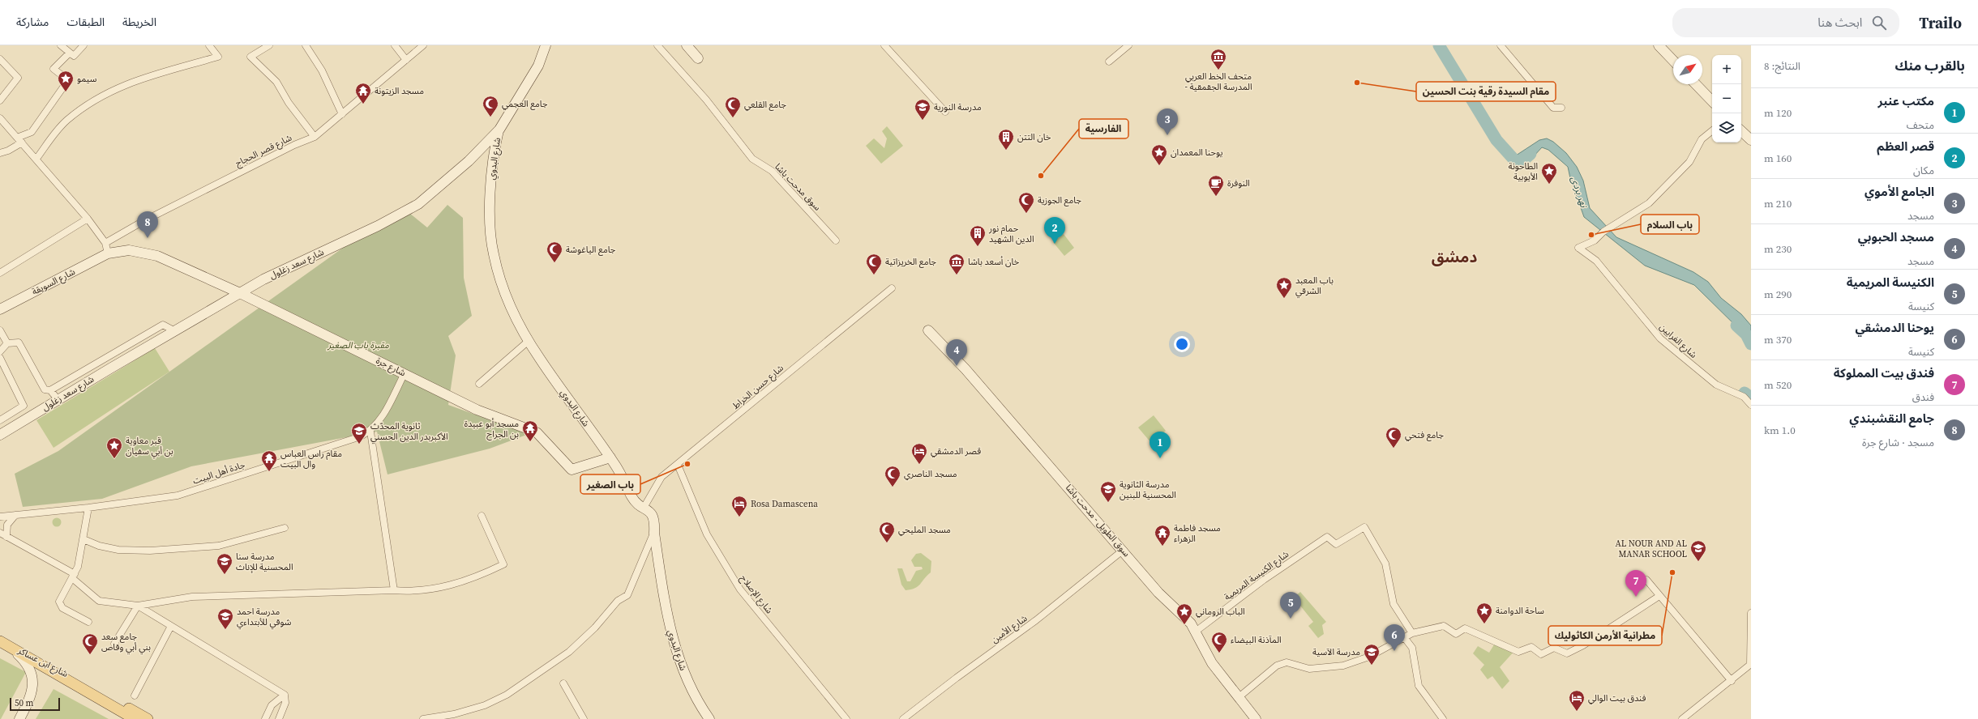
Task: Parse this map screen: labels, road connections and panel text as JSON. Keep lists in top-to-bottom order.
{
  "streets": {
    "main road": ["شارع ابن عساكر"],
    "street": [
      "شارع قصر الحجاج",
      "شارع البدوي",
      "سوق مدحت باشا",
      "شارع سعد زغلول",
      "شارع السويقة",
      "شارع الفرايين",
      "شارع جرة",
      "شارع حسن الخراط",
      "جادة أهل البيت",
      "سوق الطويل - مدحت باشا",
      "شارع الكنيسة المريمية",
      "شارع الإصلاح",
      "شارع الأمين"
    ]
  },
  "crossings": [
    ["شارع البدوي", "شارع سعد زغلول"],
    ["شارع البدوي", "شارع جرة"],
    ["شارع البدوي", "شارع حسن الخراط"],
    ["شارع سعد زغلول", "شارع جرة"],
    ["شارع السويقة", "شارع جرة"],
    ["شارع جرة", "جادة أهل البيت"],
    ["شارع حسن الخراط", "شارع الإصلاح"],
    ["سوق الطويل - مدحت باشا", "شارع الكنيسة المريمية"],
    ["سوق الطويل - مدحت باشا", "شارع الأمين"]
  ],
  "districts": ["دمشق"],
  "water": ["نهر بردى"],
  "parks": ["مقبرة باب الصغير"],
  "places": {
    "museum": ["متحف الخط العربي - المدرسة الجقمقية", "خان أسعد باشا"],
    "other": [
      "مقام السيدة رقية بنت الحسين",
      "الفارسية",
      "باب السلام",
      "باب الصغير",
      "مطرانية الأرمن الكاثوليك"
    ],
    "place": [
      "سيمو",
      "يوحنا المعمدان",
      "الطاحونة الأيوبية",
      "باب المعبد الشرقي",
      "قبر معاوية بن أبي سفيان",
      "ساحة الدوامنة",
      "الباب الروماني"
    ],
    "temple": [
      "مسجد الزيتونة",
      "مسجد أبو عبيدة بن الجراح",
      "مقام راس العباس وال البيت",
      "مسجد فاطمة الزهراء"
    ],
    "mosque": [
      "جامع العجمي",
      "جامع القلعي",
      "جامع الجوزية",
      "جامع الياغوشة",
      "جامع الخريزاتية",
      "جامع فتحي",
      "مسجد الناصري",
      "مسجد المليحي",
      "المآذنة البيضاء",
      "جامع سعد بني أبي وقاص"
    ],
    "school or university": [
      "مدرسة النورية",
      "ثانوية المحدّث الأكبربدر الدين الحسني",
      "مدرسة الثانوية المحسنية للبنين",
      "AL NOUR AND AL MANAR SCHOOL",
      "مدرسة سنا المحسنية للإناث",
      "مدرسة احمد شوقي للأبتداءي",
      "مدرسة الآسية"
    ],
    "building": ["خان التتن", "حمام نور الدين الشهيد"],
    "cafe": ["النوفرة"],
    "hotel": ["قصر الدمشقي", "Rosa Damascena", "فندق بيت الوالي"]
  },
  "scale_bar": "50 m",
  "north": "top right",
  "page": {
    "header": "Trailo",
    "search": "ابحث هنا",
    "nav": ["الخريطة", "الطبقات", "مشاركة"],
    "heading": ["بالقرب منك", "النتائج: 8"],
    "map_buttons": ["+", "−"],
    "list": [
      {
        "mark": "1",
        "name": "مكتب عنبر",
        "note": "متحف",
        "value": "120 m"
      },
      {
        "mark": "2",
        "name": "قصر العظم",
        "note": "مكان",
        "value": "160 m"
      },
      {
        "mark": "3",
        "name": "الجامع الأموي",
        "note": "مسجد",
        "value": "210 m"
      },
      {
        "mark": "4",
        "name": "مسجد الحبوبي",
        "note": "مسجد",
        "value": "230 m"
      },
      {
        "mark": "5",
        "name": "الكنيسة المريمية",
        "note": "كنيسة",
        "value": "290 m"
      },
      {
        "mark": "6",
        "name": "يوحنا الدمشقي",
        "note": "كنيسة",
        "value": "370 m"
      },
      {
        "mark": "7",
        "name": "فندق بيت المملوكة",
        "note": "فندق",
        "value": "520 m"
      },
      {
        "mark": "8",
        "name": "جامع النقشبندي",
        "note": "مسجد · شارع جرة",
        "value": "1.0 km"
      }
    ],
    "pins": [
      "3",
      "8",
      "2",
      "4",
      "1",
      "7",
      "5",
      "6"
    ],
    "scale": "50 m"
  }
}
